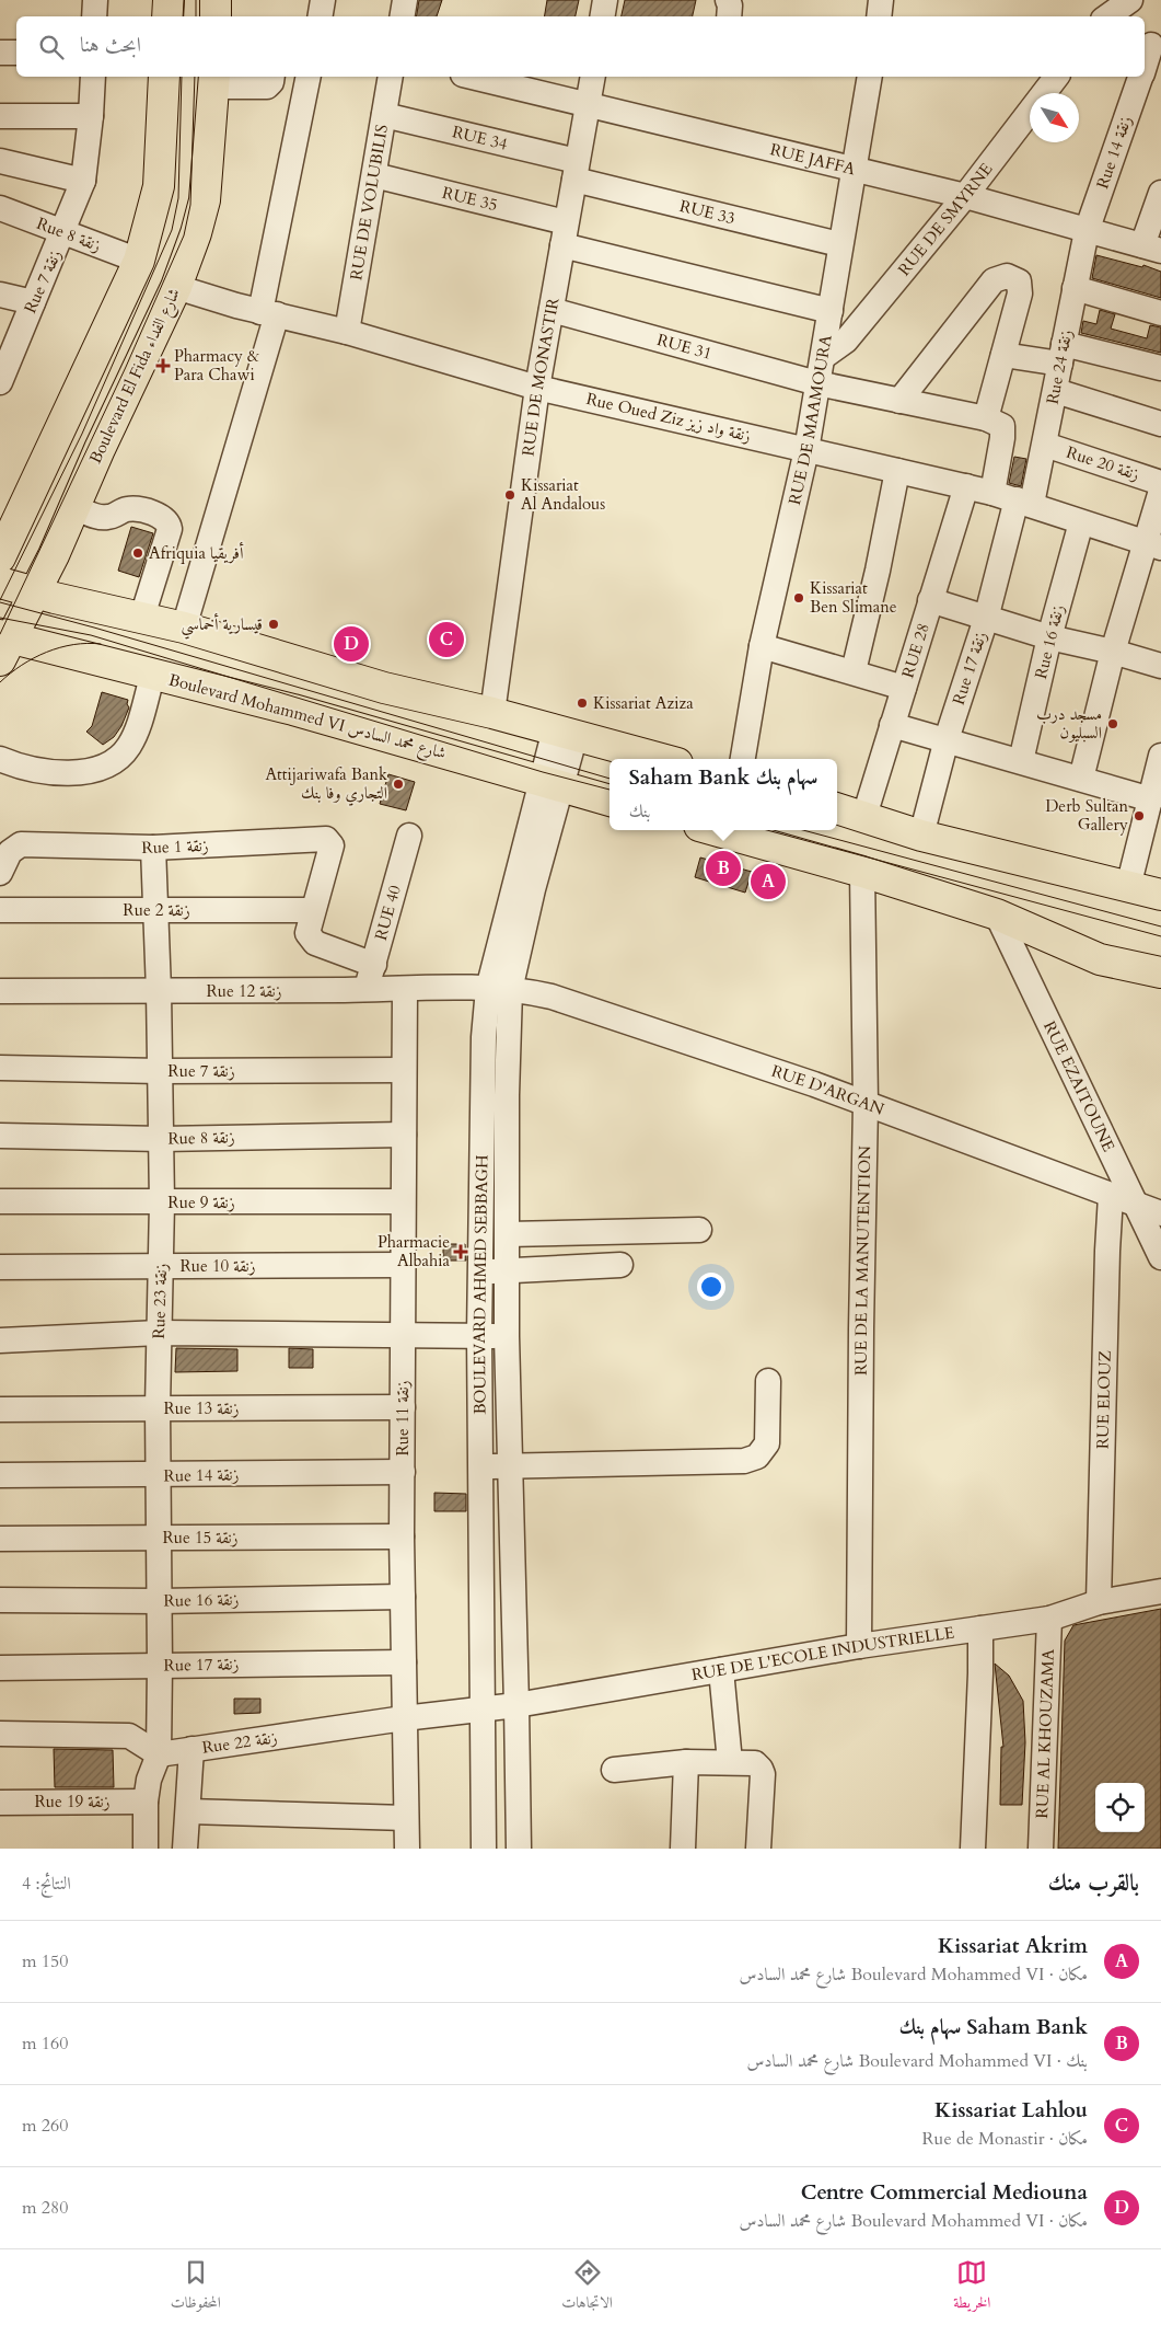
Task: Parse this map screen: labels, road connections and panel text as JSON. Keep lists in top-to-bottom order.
{
  "streets": {
    "main road": ["Boulevard El Fida شارع الفداء", "Boulevard Mohammed VI شارع محمد السادس"],
    "street": [
      "RUE 34",
      "Rue 14 زنقة",
      "RUE JAFFA",
      "RUE 35",
      "RUE DE VOLUBILIS",
      "RUE 33",
      "RUE DE SMYRNE",
      "Rue 8 زنقة",
      "Rue 7 زنقة",
      "RUE 31",
      "Rue 24 زنقة",
      "RUE DE MONASTIR",
      "Rue Oued Ziz زنقة واد زيز",
      "RUE DE MAAMOURA",
      "Rue 20 زنقة",
      "Rue 16 زنقة",
      "RUE 28",
      "Rue 17 زنقة",
      "Rue 1 زنقة",
      "Rue 2 زنقة",
      "RUE 40",
      "Rue 12 زنقة",
      "RUE EZAITOUNE",
      "RUE D'ARGAN",
      "Rue 9 زنقة",
      "RUE DE LA MANUTENTION",
      "Rue 10 زنقة",
      "BOULEVARD AHMED SEBBAGH",
      "Rue 23 زنقة",
      "RUE ELOUZ",
      "Rue 13 زنقة",
      "Rue 11 زنقة",
      "Rue 15 زنقة",
      "RUE DE L'ECOLE INDUSTRIELLE",
      "RUE AL KHOUZAMA",
      "Rue 22 زنقة",
      "Rue 19 زنقة"
    ]
  },
  "crossings": [
    ["RUE 34", "RUE DE VOLUBILIS"],
    ["RUE 34", "RUE 33"],
    ["RUE 34", "RUE DE MONASTIR"],
    ["Rue 14 زنقة", "RUE JAFFA"],
    ["Rue 14 زنقة", "Rue 24 زنقة"],
    ["Rue 14 زنقة", "Rue 23 زنقة"],
    ["Rue 14 زنقة", "Rue 11 زنقة"],
    ["RUE JAFFA", "RUE DE SMYRNE"],
    ["RUE JAFFA", "Rue 24 زنقة"],
    ["RUE JAFFA", "RUE DE MONASTIR"],
    ["RUE JAFFA", "RUE DE MAAMOURA"],
    ["RUE 35", "RUE DE VOLUBILIS"],
    ["RUE 35", "RUE DE MONASTIR"],
    ["RUE 35", "RUE DE MAAMOURA"],
    ["RUE DE VOLUBILIS", "Rue Oued Ziz زنقة واد زيز"],
    ["RUE 33", "RUE DE MONASTIR"],
    ["RUE 33", "RUE DE MAAMOURA"],
    ["RUE DE SMYRNE", "RUE DE MAAMOURA"],
    ["Rue 8 زنقة", "Rue 7 زنقة"],
    ["Rue 8 زنقة", "Rue 23 زنقة"],
    ["Rue 8 زنقة", "Rue 11 زنقة"],
    ["Rue 7 زنقة", "Rue 23 زنقة"],
    ["Rue 7 زنقة", "Rue 11 زنقة"],
    ["RUE 31", "RUE DE MONASTIR"],
    ["RUE 31", "RUE DE MAAMOURA"],
    ["Rue 24 زنقة", "Rue Oued Ziz زنقة واد زيز"],
    ["Rue 24 زنقة", "Rue 20 زنقة"],
    ["Rue 24 زنقة", "Rue 17 زنقة"],
    ["Boulevard El Fida شارع الفداء", "Rue Oued Ziz زنقة واد زيز"],
    ["Boulevard El Fida شارع الفداء", "Boulevard Mohammed VI شارع محمد السادس"],
    ["RUE DE MONASTIR", "Rue Oued Ziz زنقة واد زيز"],
    ["Rue Oued Ziz زنقة واد زيز", "RUE DE MAAMOURA"],
    ["Rue Oued Ziz زنقة واد زيز", "Rue 16 زنقة"],
    ["Rue Oued Ziz زنقة واد زيز", "RUE 28"],
    ["Rue Oued Ziz زنقة واد زيز", "Rue 17 زنقة"],
    ["Rue 16 زنقة", "Rue 23 زنقة"],
    ["Rue 16 زنقة", "Rue 11 زنقة"],
    ["Rue 17 زنقة", "Rue 23 زنقة"],
    ["Rue 17 زنقة", "Rue 11 زنقة"],
    ["Boulevard Mohammed VI شارع محمد السادس", "BOULEVARD AHMED SEBBAGH"],
    ["Rue 1 زنقة", "Rue 2 زنقة"],
    ["Rue 1 زنقة", "Rue 23 زنقة"],
    ["Rue 2 زنقة", "Rue 23 زنقة"],
    ["RUE 40", "Rue 12 زنقة"],
    ["Rue 12 زنقة", "RUE D'ARGAN"],
    ["Rue 12 زنقة", "BOULEVARD AHMED SEBBAGH"],
    ["Rue 12 زنقة", "Rue 23 زنقة"],
    ["Rue 12 زنقة", "Rue 11 زنقة"],
    ["RUE EZAITOUNE", "RUE D'ARGAN"],
    ["RUE D'ARGAN", "RUE DE LA MANUTENTION"],
    ["RUE D'ARGAN", "BOULEVARD AHMED SEBBAGH"],
    ["RUE D'ARGAN", "RUE ELOUZ"],
    ["Rue 9 زنقة", "Rue 23 زنقة"],
    ["Rue 9 زنقة", "Rue 11 زنقة"],
    ["RUE DE LA MANUTENTION", "RUE DE L'ECOLE INDUSTRIELLE"],
    ["Rue 10 زنقة", "Rue 23 زنقة"],
    ["Rue 10 زنقة", "Rue 11 زنقة"],
    ["BOULEVARD AHMED SEBBAGH", "RUE DE L'ECOLE INDUSTRIELLE"],
    ["BOULEVARD AHMED SEBBAGH", "Rue 22 زنقة"],
    ["Rue 23 زنقة", "Rue 13 زنقة"],
    ["Rue 23 زنقة", "Rue 15 زنقة"],
    ["Rue 23 زنقة", "Rue 22 زنقة"],
    ["RUE ELOUZ", "RUE DE L'ECOLE INDUSTRIELLE"],
    ["Rue 13 زنقة", "Rue 11 زنقة"],
    ["Rue 11 زنقة", "Rue 15 زنقة"],
    ["Rue 11 زنقة", "Rue 22 زنقة"],
    ["RUE DE L'ECOLE INDUSTRIELLE", "RUE AL KHOUZAMA"],
    ["RUE DE L'ECOLE INDUSTRIELLE", "Rue 22 زنقة"]
  ],
  "places": {
    "health": ["Pharmacy & Para Chawi", "Pharmacie Albahia"],
    "other": [
      "Kissariat Al Andalous",
      "Afriquia أفريقيا",
      "Kissariat Ben Slimane",
      "قيسارية أخماسي",
      "Kissariat Aziza",
      "مسجد درب السبليون",
      "Attijariwafa Bank التجاري وفا بنك",
      "Derb Sultan Gallery"
    ]
  },
  "north": "bottom right",
  "page": {
    "search": "ابحث هنا",
    "pins": [
      "C",
      "D",
      "B",
      "A"
    ],
    "popup": ["Saham Bank سهام بنك", "بنك"],
    "heading": ["بالقرب منك", "النتائج: 4"],
    "list": [
      {
        "mark": "A",
        "name": "Kissariat Akrim",
        "note": "مكان · Boulevard Mohammed VI شارع محمد السادس",
        "value": "150 m"
      },
      {
        "mark": "B",
        "name": "Saham Bank سهام بنك",
        "note": "بنك · Boulevard Mohammed VI شارع محمد السادس",
        "value": "160 m"
      },
      {
        "mark": "C",
        "name": "Kissariat Lahlou",
        "note": "مكان · Rue de Monastir",
        "value": "260 m"
      },
      {
        "mark": "D",
        "name": "Centre Commercial Mediouna",
        "note": "مكان · Boulevard Mohammed VI شارع محمد السادس",
        "value": "280 m"
      }
    ],
    "nav": ["الخريطة", "الاتجاهات", "المحفوظات"]
  }
}
